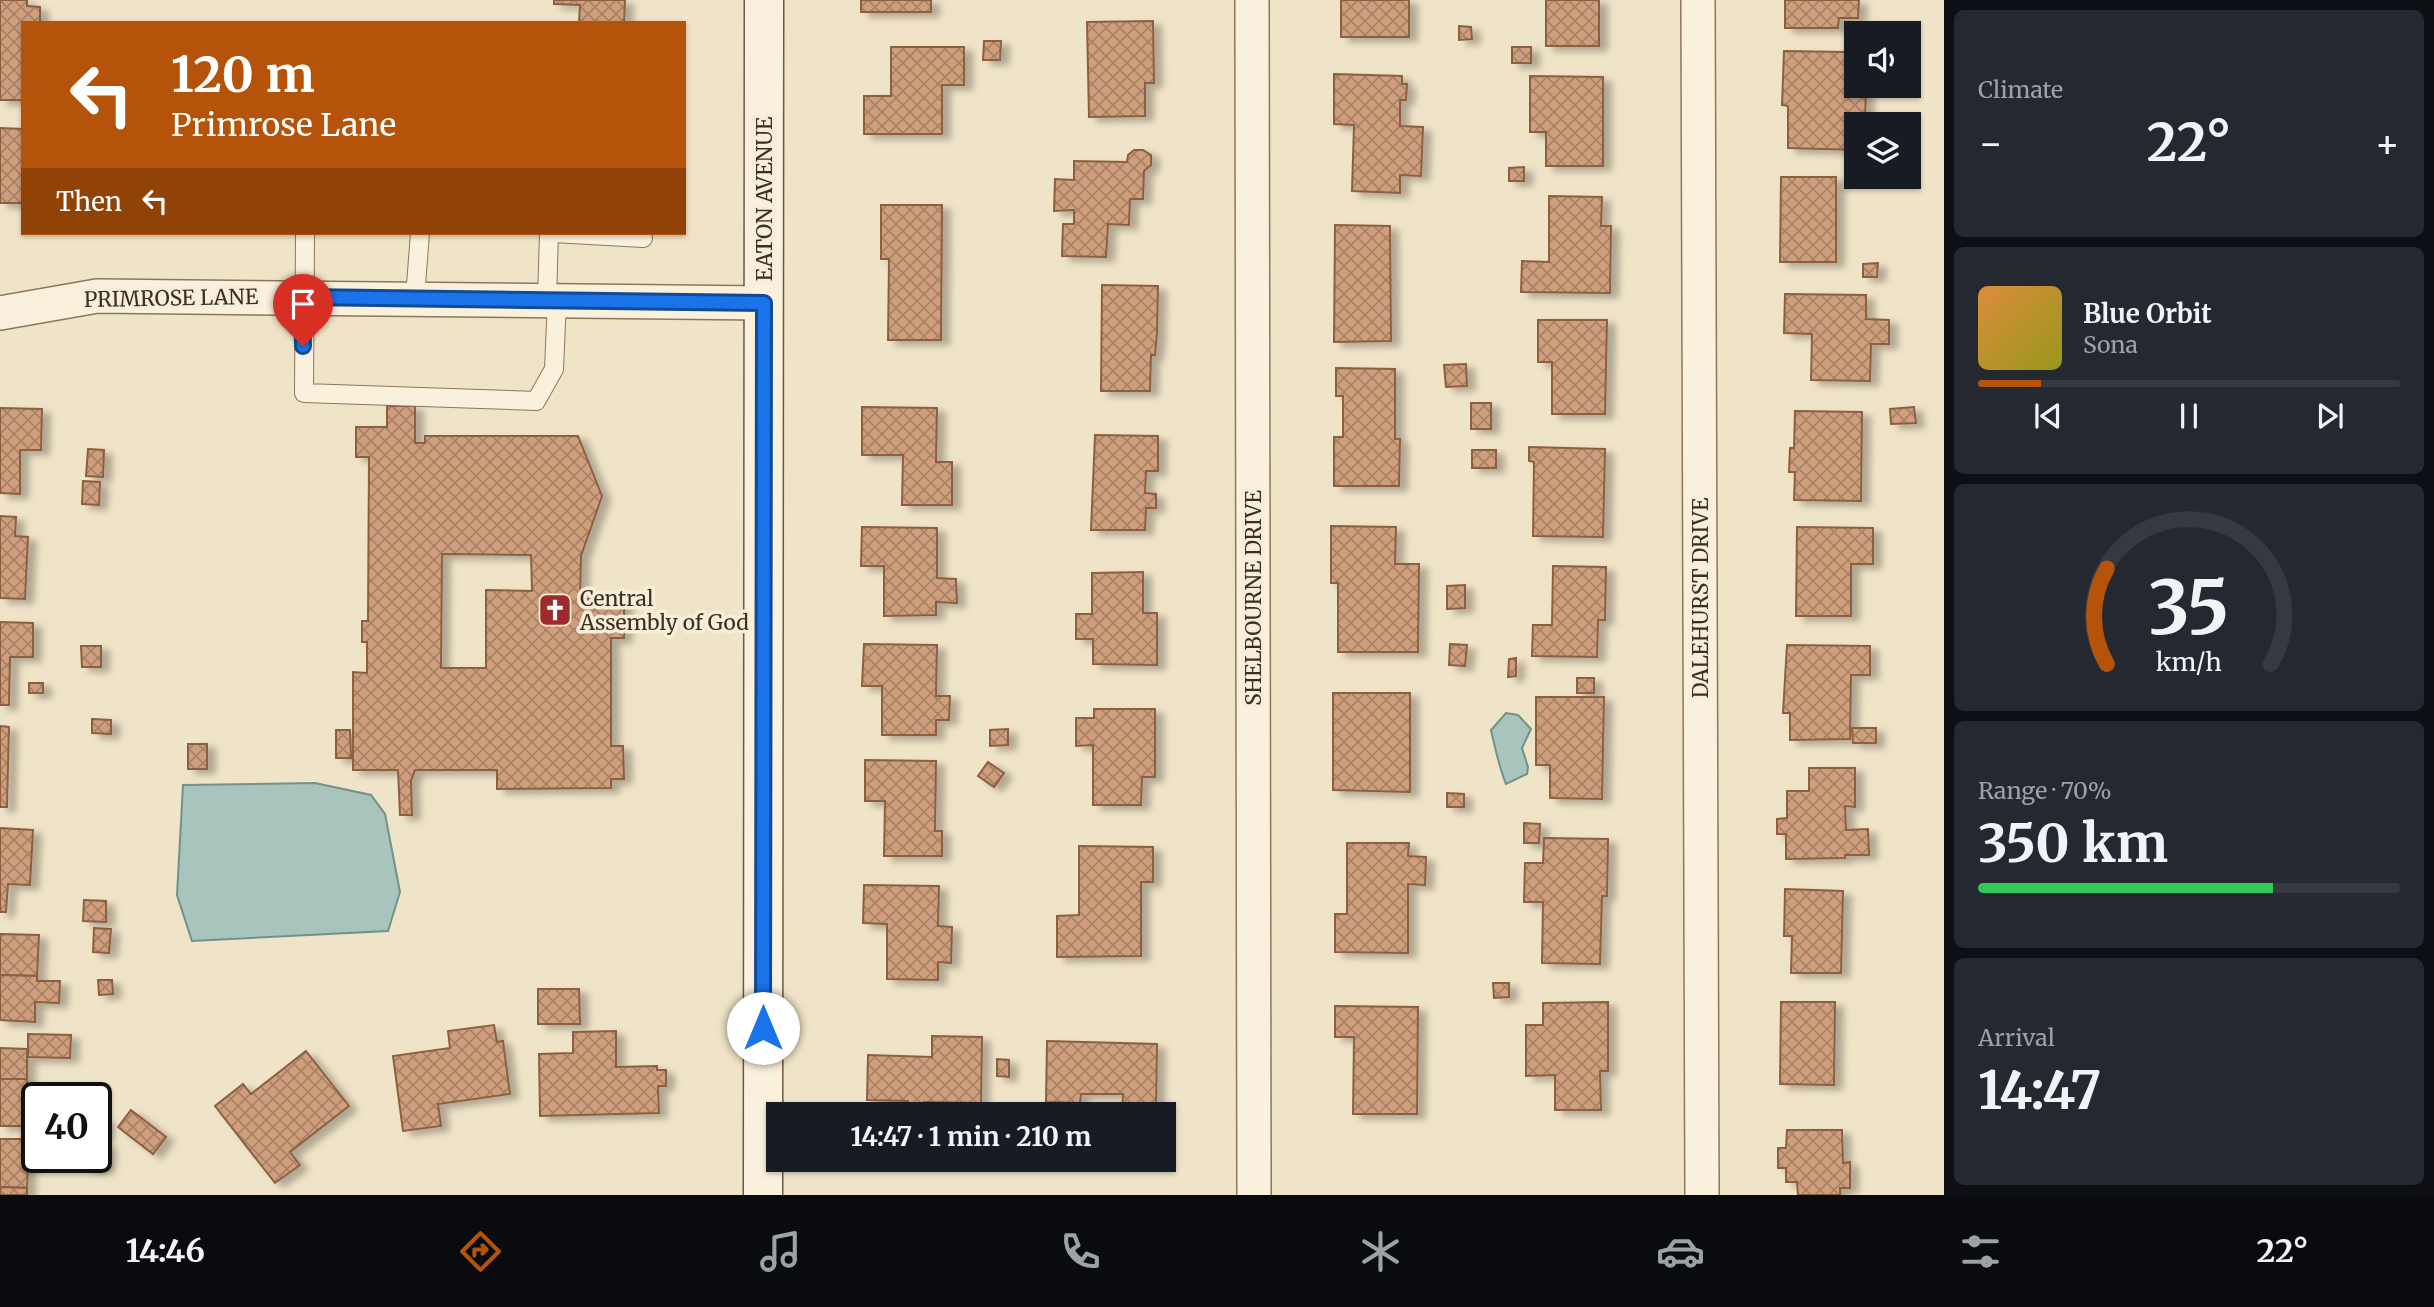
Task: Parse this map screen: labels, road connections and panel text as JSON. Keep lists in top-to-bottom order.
{
  "streets": {
    "street": [
      "EATON AVENUE",
      "PRIMROSE LANE",
      "SHELBOURNE DRIVE",
      "DALEHURST DRIVE"
    ]
  },
  "crossings": [
    ["EATON AVENUE", "PRIMROSE LANE"]
  ],
  "places": {
    "church": ["Central Assembly of God"]
  },
  "page": {
    "tile": [
      "Climate",
      ["Range · 70%", "350 km"],
      ["Arrival", "14:47"]
    ],
    "turn": ["120 m", "Primrose Lane"],
    "heat": ["−", "22°", "+"],
    "then": "Then",
    "song": ["Blue Orbit", "Sona"],
    "limit": "40",
    "trip": "14:47 · 1 min · 210 m",
    "tabs": ["14:46", "22°"],
    "gauge": ["35", "km/h"]
  }
}
